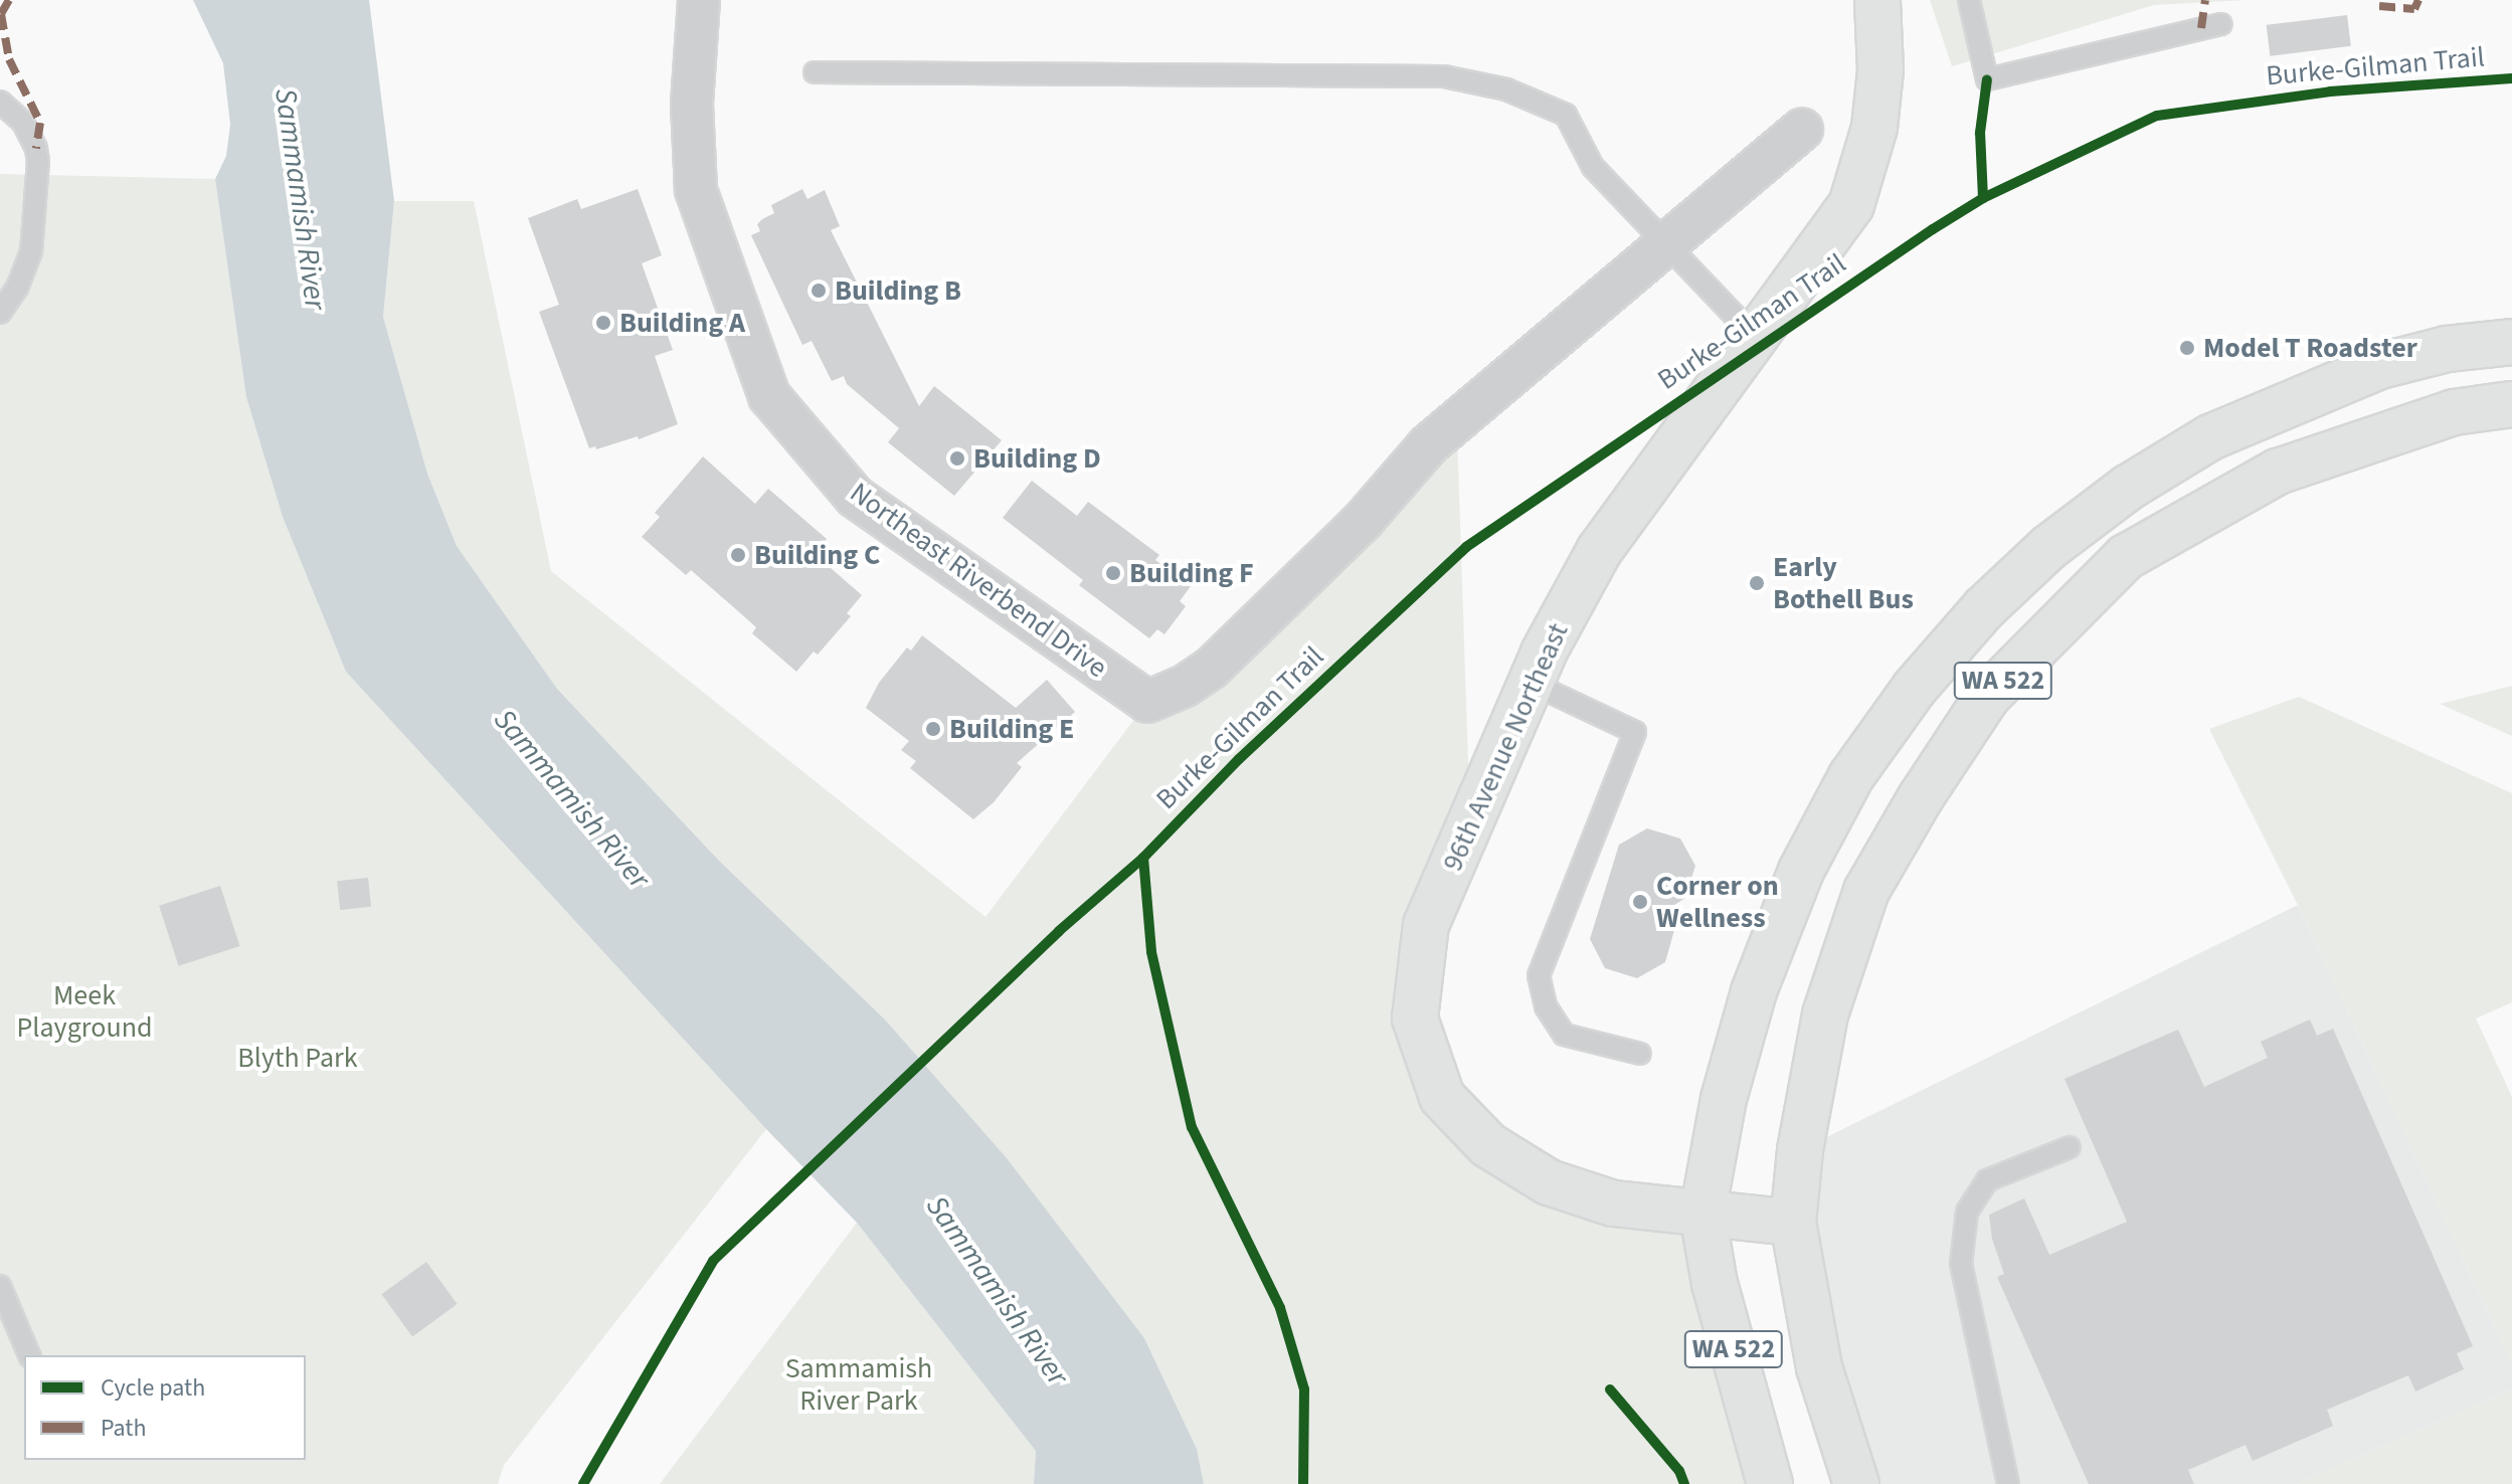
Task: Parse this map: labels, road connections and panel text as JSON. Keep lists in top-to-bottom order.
{
  "streets": {
    "main road": ["WA 522", "96th Avenue Northeast"],
    "street": ["Northeast Riverbend Drive"],
    "cycle path": ["Burke-Gilman Trail"]
  },
  "crossings": [
    ["WA 522", "96th Avenue Northeast"]
  ],
  "water": ["Sammamish River"],
  "parks": ["Meek Playground", "Blyth Park", "Sammamish River Park"],
  "places": [
    "Building B",
    "Building A",
    "Model T Roadster",
    "Building D",
    "Building C",
    "Building F",
    "Early Bothell Bus",
    "Building E",
    "Corner on Wellness"
  ],
  "legend": ["Cycle path", "Path"]
}
